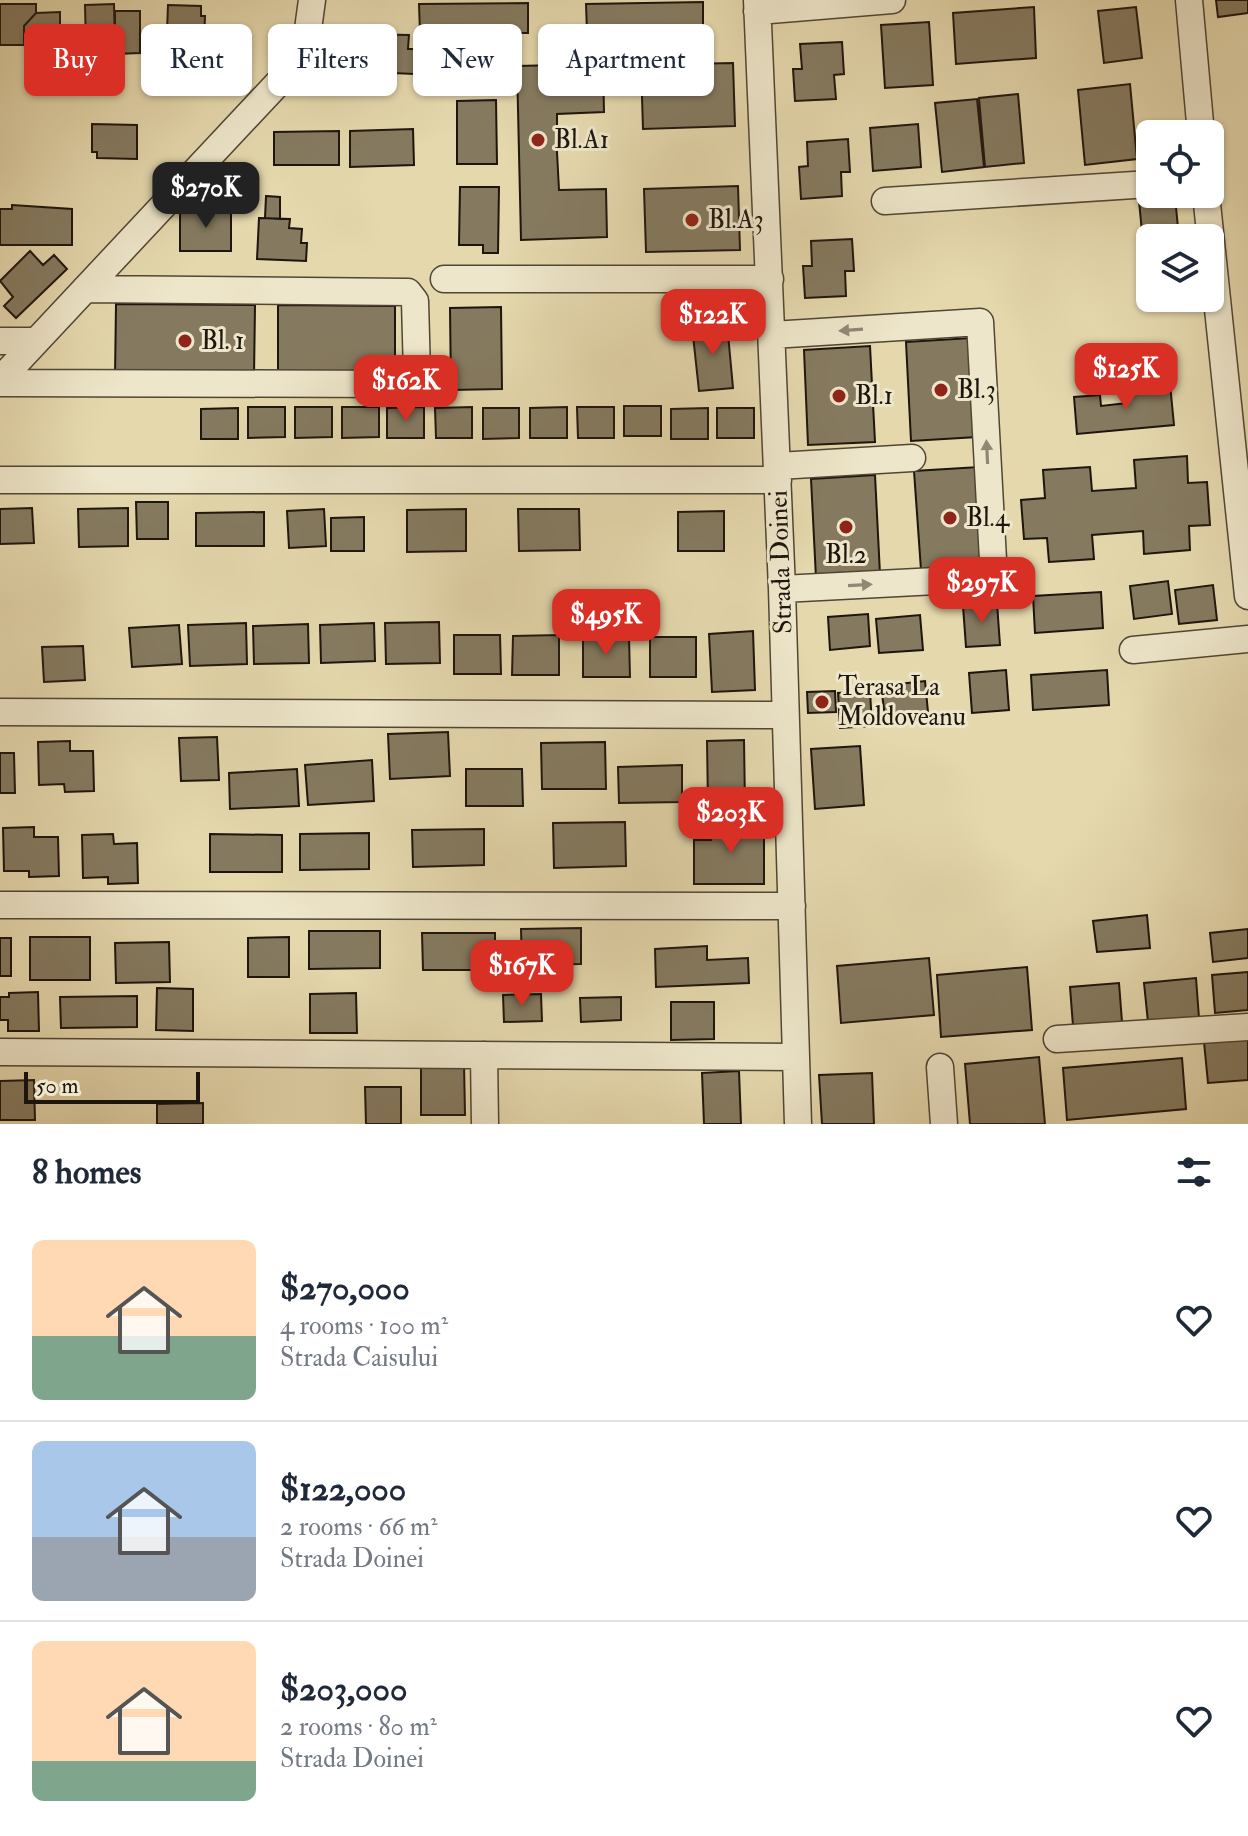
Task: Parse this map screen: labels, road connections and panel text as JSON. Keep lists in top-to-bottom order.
{
  "streets": {
    "street": ["Strada Doinei"]
  },
  "places": [
    "Bl.A1",
    "Bl.A3",
    "Bl. 1",
    "Bl.3",
    "Bl.1",
    "Bl.4",
    "Bl.2",
    "Terasa La Moldoveanu"
  ],
  "scale_bar": "50 m",
  "page": {
    "chip": [
      "Buy",
      "Rent",
      "Filters",
      "New",
      "Apartment"
    ],
    "price": [
      "$270K",
      "$122K",
      "$125K",
      "$162K",
      "$297K",
      "$495K",
      "$203K",
      "$167K"
    ],
    "scale": "50 m",
    "heading": "8 homes",
    "list": [
      {
        "name": "$270,000",
        "note": "4 rooms · 100 m² · Strada Caisului"
      },
      {
        "name": "$122,000",
        "note": "2 rooms · 66 m² · Strada Doinei"
      },
      {
        "name": "$203,000",
        "note": "2 rooms · 80 m² · Strada Doinei"
      }
    ]
  }
}
